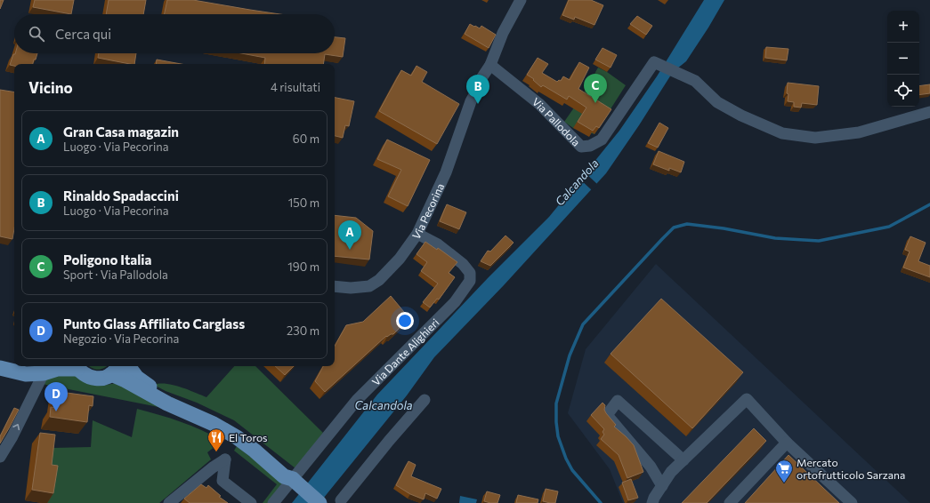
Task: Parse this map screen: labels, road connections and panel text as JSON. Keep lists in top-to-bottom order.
{
  "streets": {
    "street": ["Via Pallodola", "Via Pecorina", "Via Dante Alighieri"]
  },
  "crossings": [
    ["Via Pallodola", "Via Pecorina"],
    ["Via Pecorina", "Via Dante Alighieri"]
  ],
  "water": ["Calcandola"],
  "places": {
    "restaurant": ["El Toros"],
    "supermarket": ["Mercato ortofrutticolo Sarzana"]
  },
  "page": {
    "map_buttons": ["+", "−"],
    "search": "Cerca qui",
    "heading": ["Vicino", "4 risultati"],
    "pins": [
      "C",
      "B",
      "A",
      "D"
    ],
    "list": [
      {
        "mark": "A",
        "name": "Gran Casa magazin",
        "note": "Luogo · Via Pecorina",
        "value": "60 m"
      },
      {
        "mark": "B",
        "name": "Rinaldo Spadaccini",
        "note": "Luogo · Via Pecorina",
        "value": "150 m"
      },
      {
        "mark": "C",
        "name": "Poligono Italia",
        "note": "Sport · Via Pallodola",
        "value": "190 m"
      },
      {
        "mark": "D",
        "name": "Punto Glass Affiliato Carglass",
        "note": "Negozio · Via Pecorina",
        "value": "230 m"
      }
    ]
  }
}
